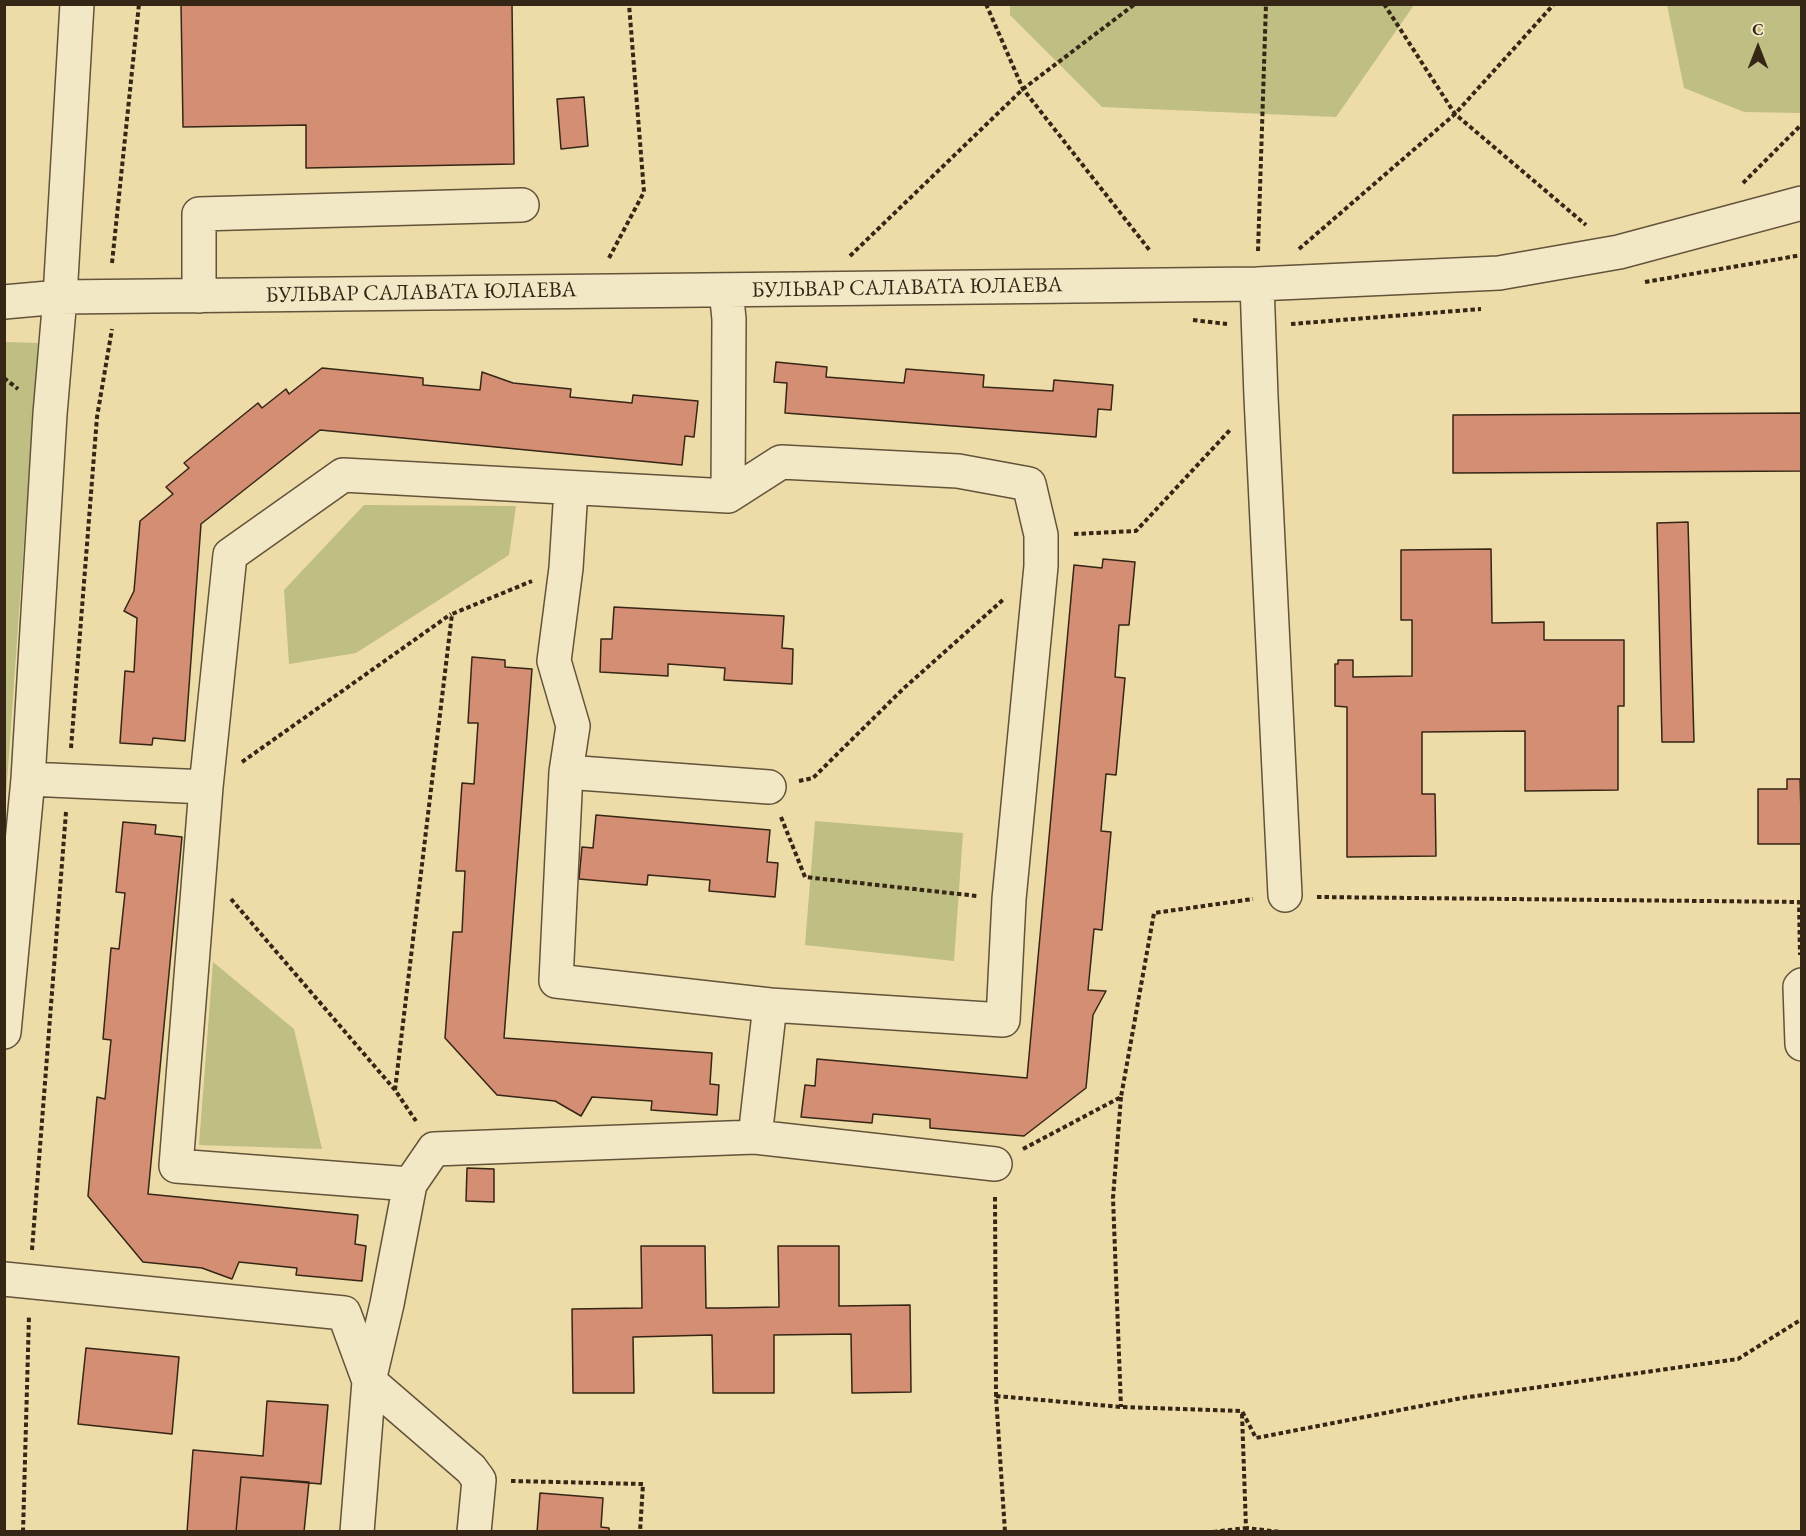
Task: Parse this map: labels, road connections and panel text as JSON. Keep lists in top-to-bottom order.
{
  "streets": {
    "street": ["БУЛЬВАР САЛАВАТА ЮЛАЕВА"]
  },
  "north": "top"
}
